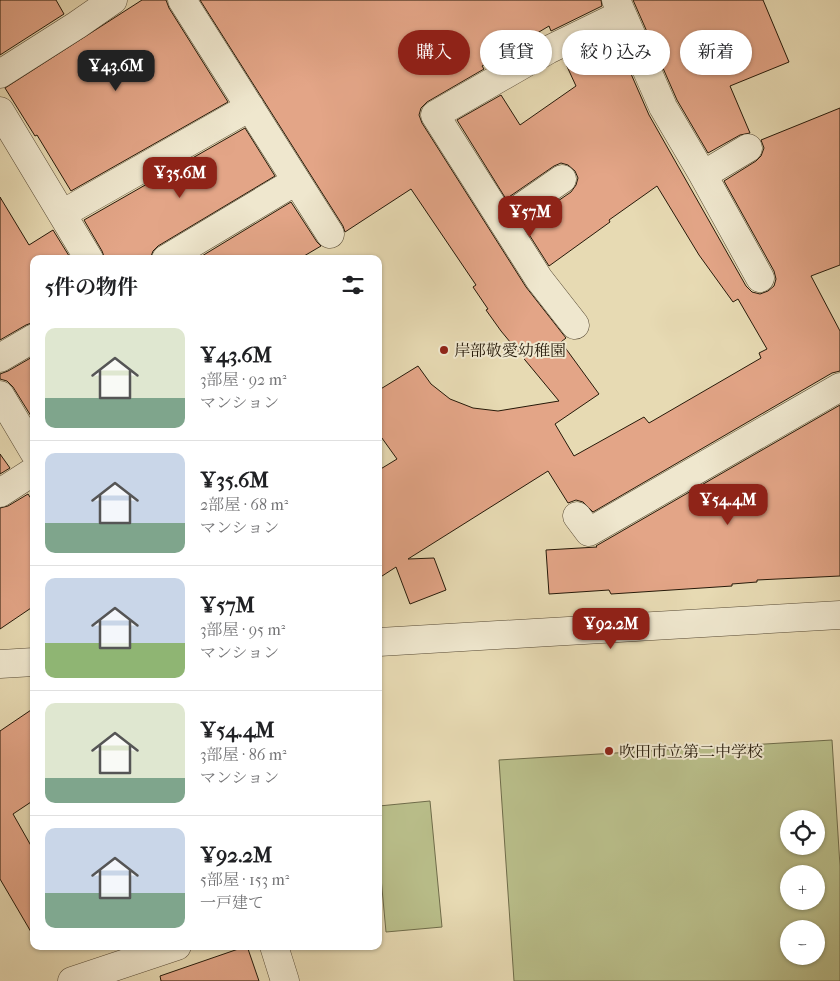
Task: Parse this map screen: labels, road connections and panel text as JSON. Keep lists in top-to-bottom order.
{
  "places": ["岸部敬愛幼稚園", "吹田市立第二中学校"],
  "page": {
    "chip": [
      "購入",
      "賃貸",
      "絞り込み",
      "新着"
    ],
    "price": [
      "¥43.6M",
      "¥35.6M",
      "¥57M",
      "¥54.4M",
      "¥92.2M"
    ],
    "heading": "5件の物件",
    "list": [
      {
        "name": "¥43.6M",
        "note": "3部屋 · 92 m² · マンション"
      },
      {
        "name": "¥35.6M",
        "note": "2部屋 · 68 m² · マンション"
      },
      {
        "name": "¥57M",
        "note": "3部屋 · 95 m² · マンション"
      },
      {
        "name": "¥54.4M",
        "note": "3部屋 · 86 m² · マンション"
      },
      {
        "name": "¥92.2M",
        "note": "5部屋 · 153 m² · 一戸建て"
      }
    ],
    "map_buttons": ["+", "−"]
  }
}
